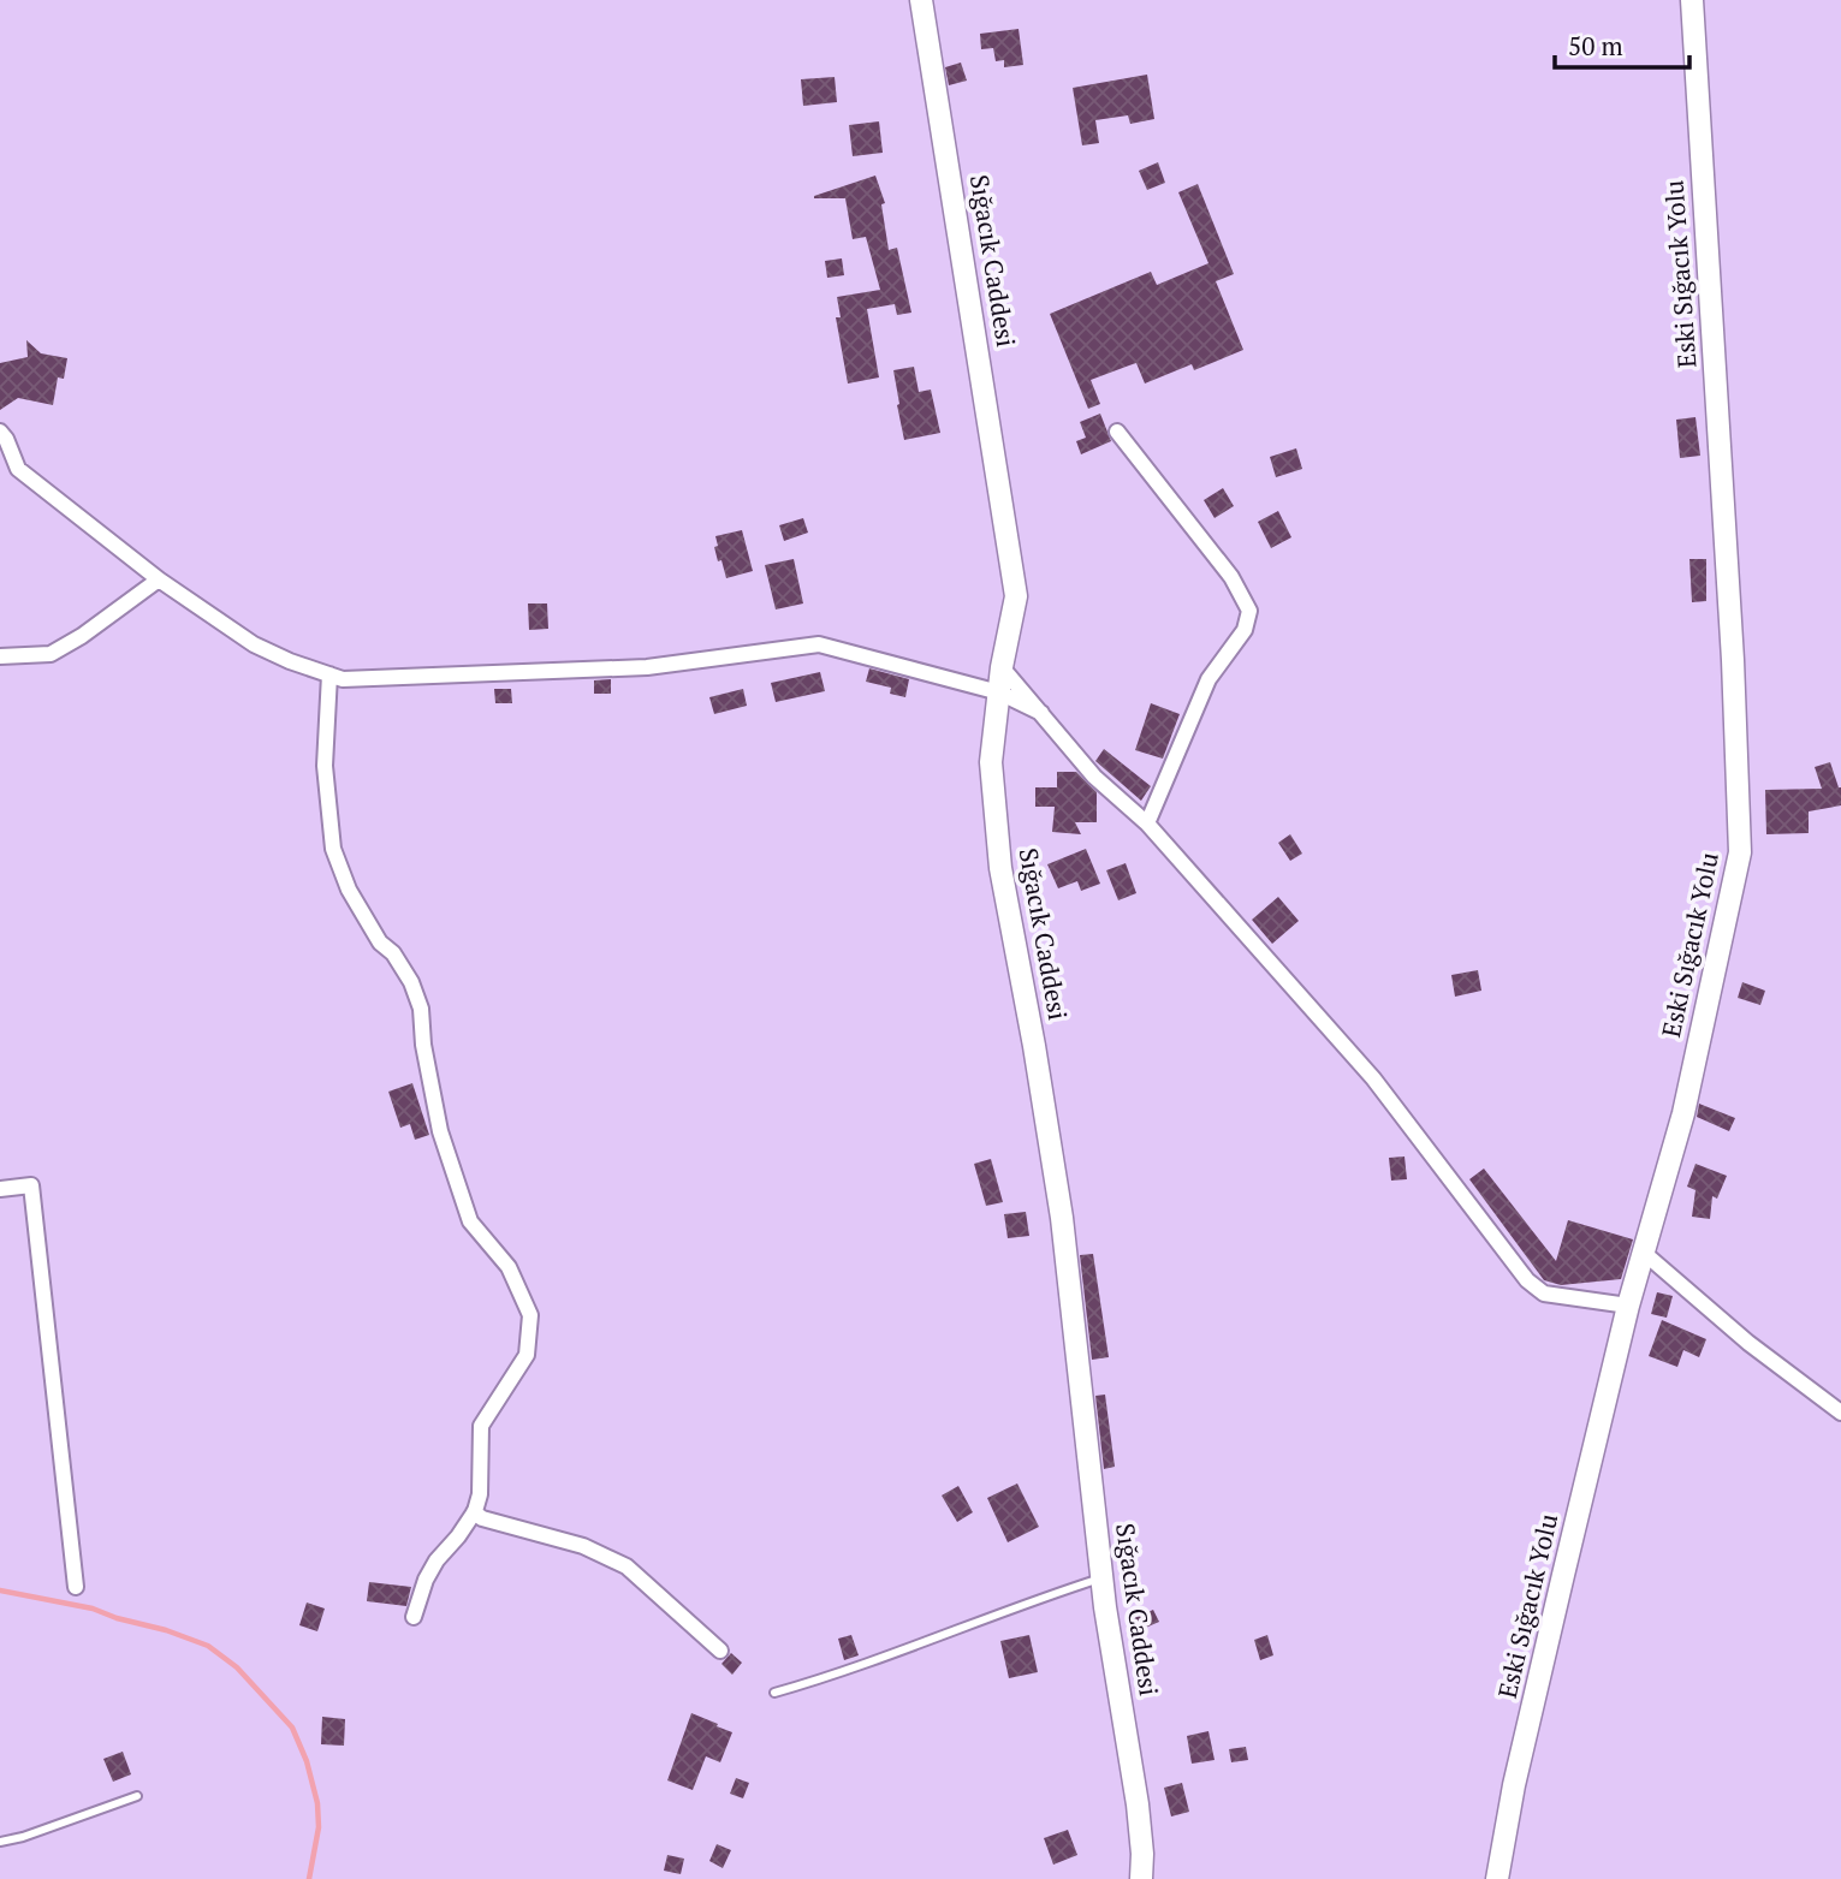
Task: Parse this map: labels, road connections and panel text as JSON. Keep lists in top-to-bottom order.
{
  "streets": {
    "main road": ["Sığacık Caddesi", "Eski Sığacık Yolu"]
  },
  "scale_bar": "50 m"
}
